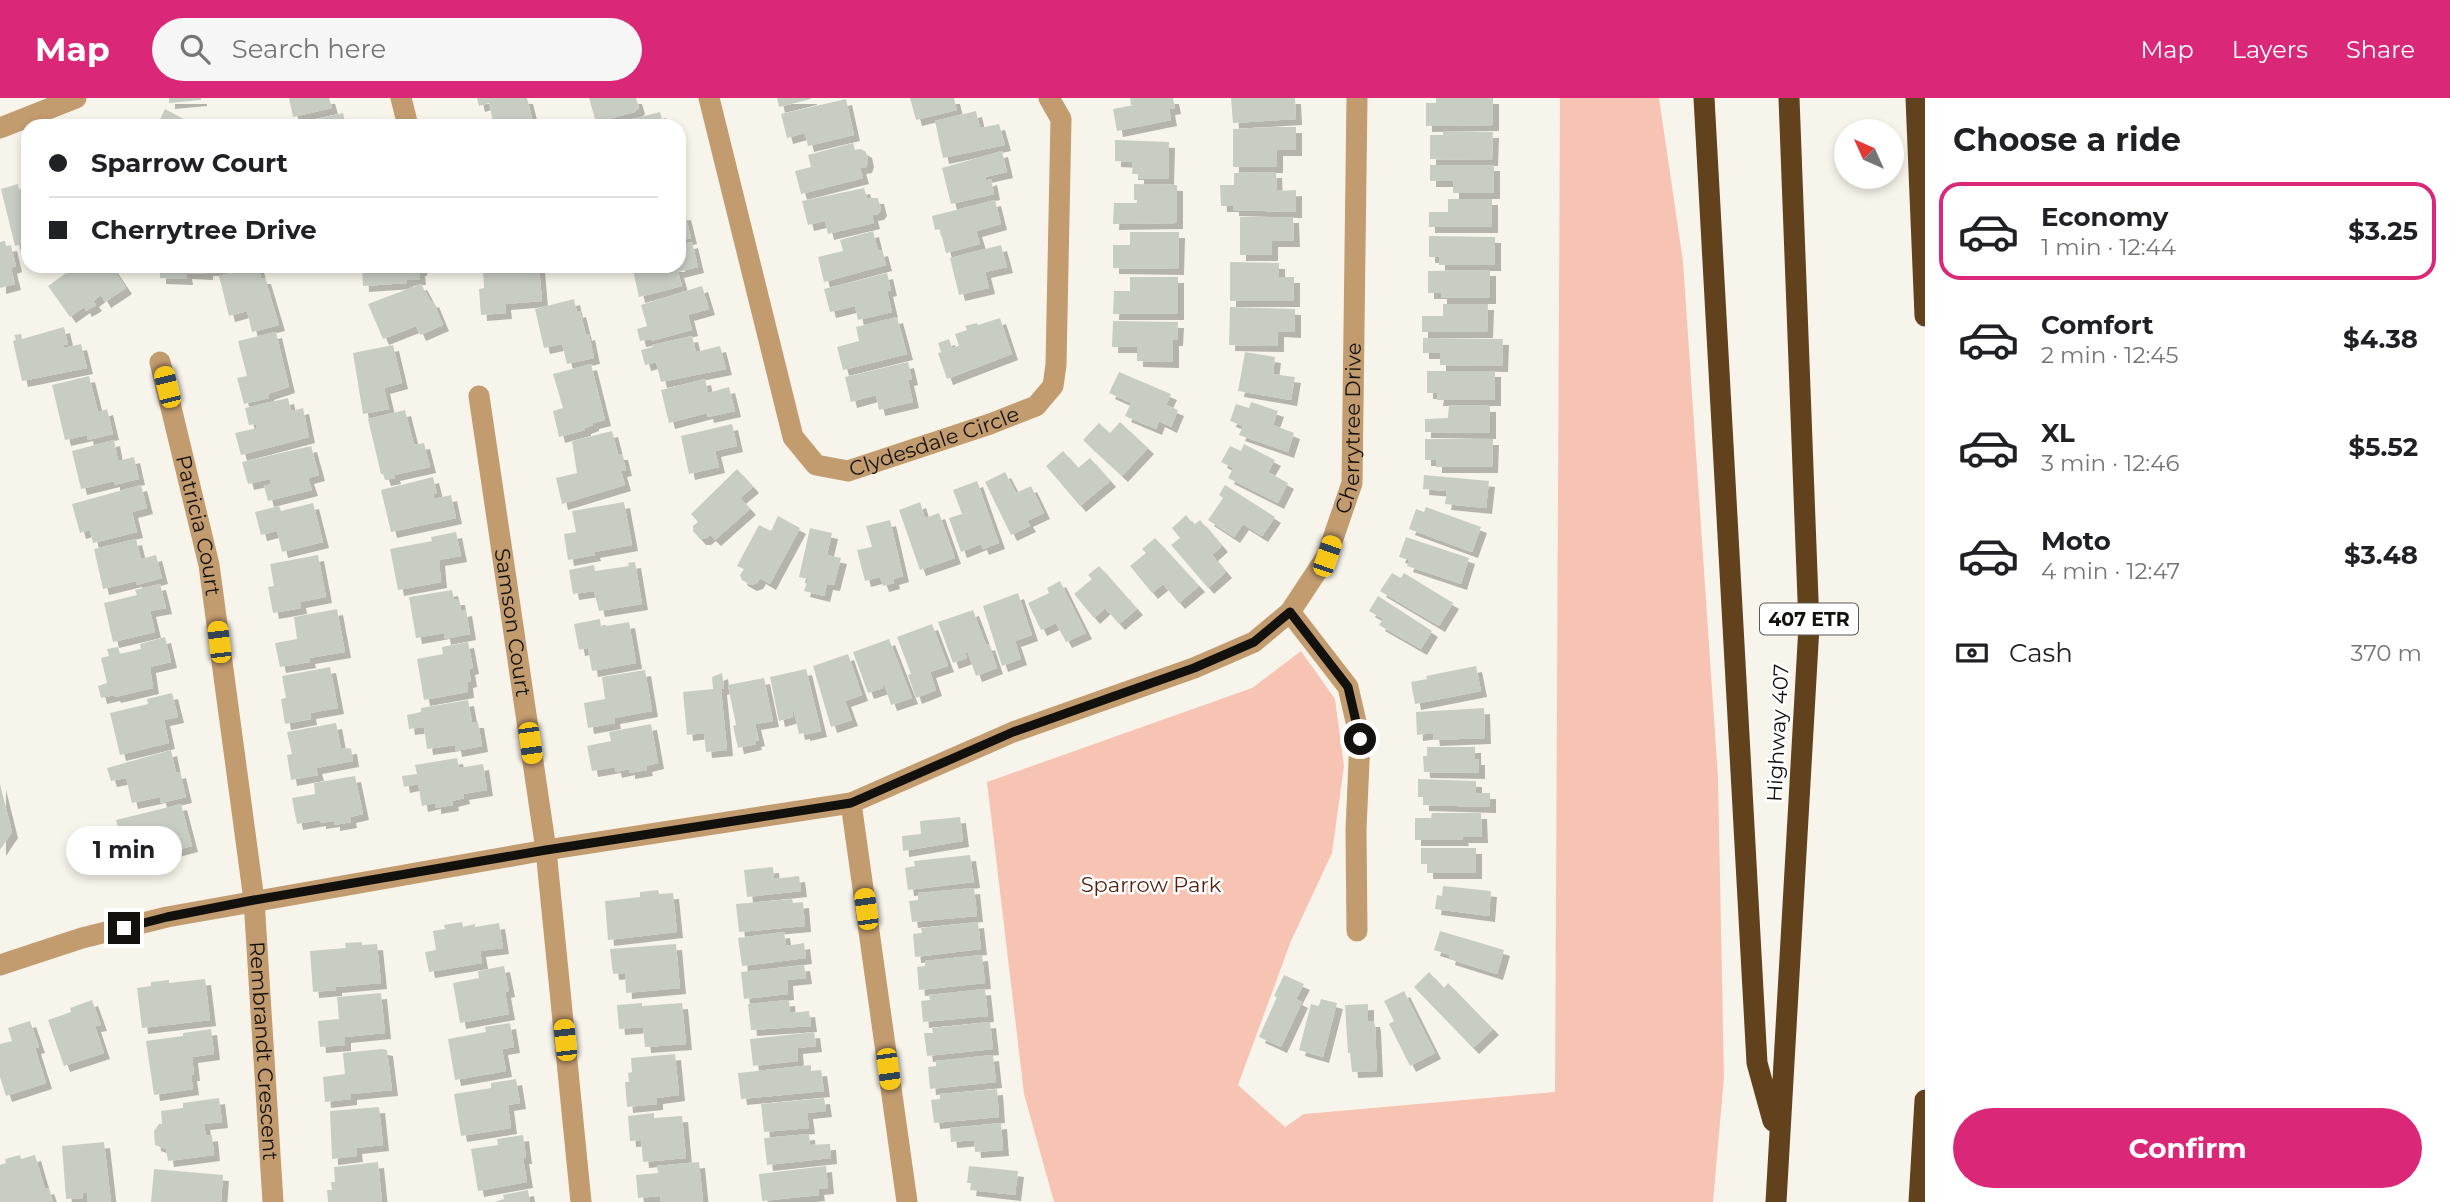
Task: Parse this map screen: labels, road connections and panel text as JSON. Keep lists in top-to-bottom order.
{
  "streets": {
    "highway": ["407 ETR", "Highway 407"],
    "street": [
      "Cherrytree Drive",
      "Clydesdale Circle",
      "Patricia Court",
      "Samson Court",
      "Rembrandt Crescent"
    ]
  },
  "crossings": [
    ["Cherrytree Drive", "Patricia Court"],
    ["Cherrytree Drive", "Samson Court"],
    ["Cherrytree Drive", "Rembrandt Crescent"],
    ["Patricia Court", "Rembrandt Crescent"]
  ],
  "parks": ["Sparrow Park"],
  "north": "top left",
  "page": {
    "header": "Map",
    "search": "Search here",
    "nav": ["Map", "Layers", "Share"],
    "heading": "Choose a ride",
    "banner": ["Sparrow Court", "Cherrytree Drive"],
    "list": [
      {
        "name": "Economy",
        "note": "1 min · 12:44",
        "value": "$3.25"
      },
      {
        "name": "Comfort",
        "note": "2 min · 12:45",
        "value": "$4.38"
      },
      {
        "name": "XL",
        "note": "3 min · 12:46",
        "value": "$5.52"
      },
      {
        "name": "Moto",
        "note": "4 min · 12:47",
        "value": "$3.48"
      }
    ],
    "pay": ["Cash", "370 m"],
    "bubble": "1 min",
    "buttons": "Confirm"
  }
}
